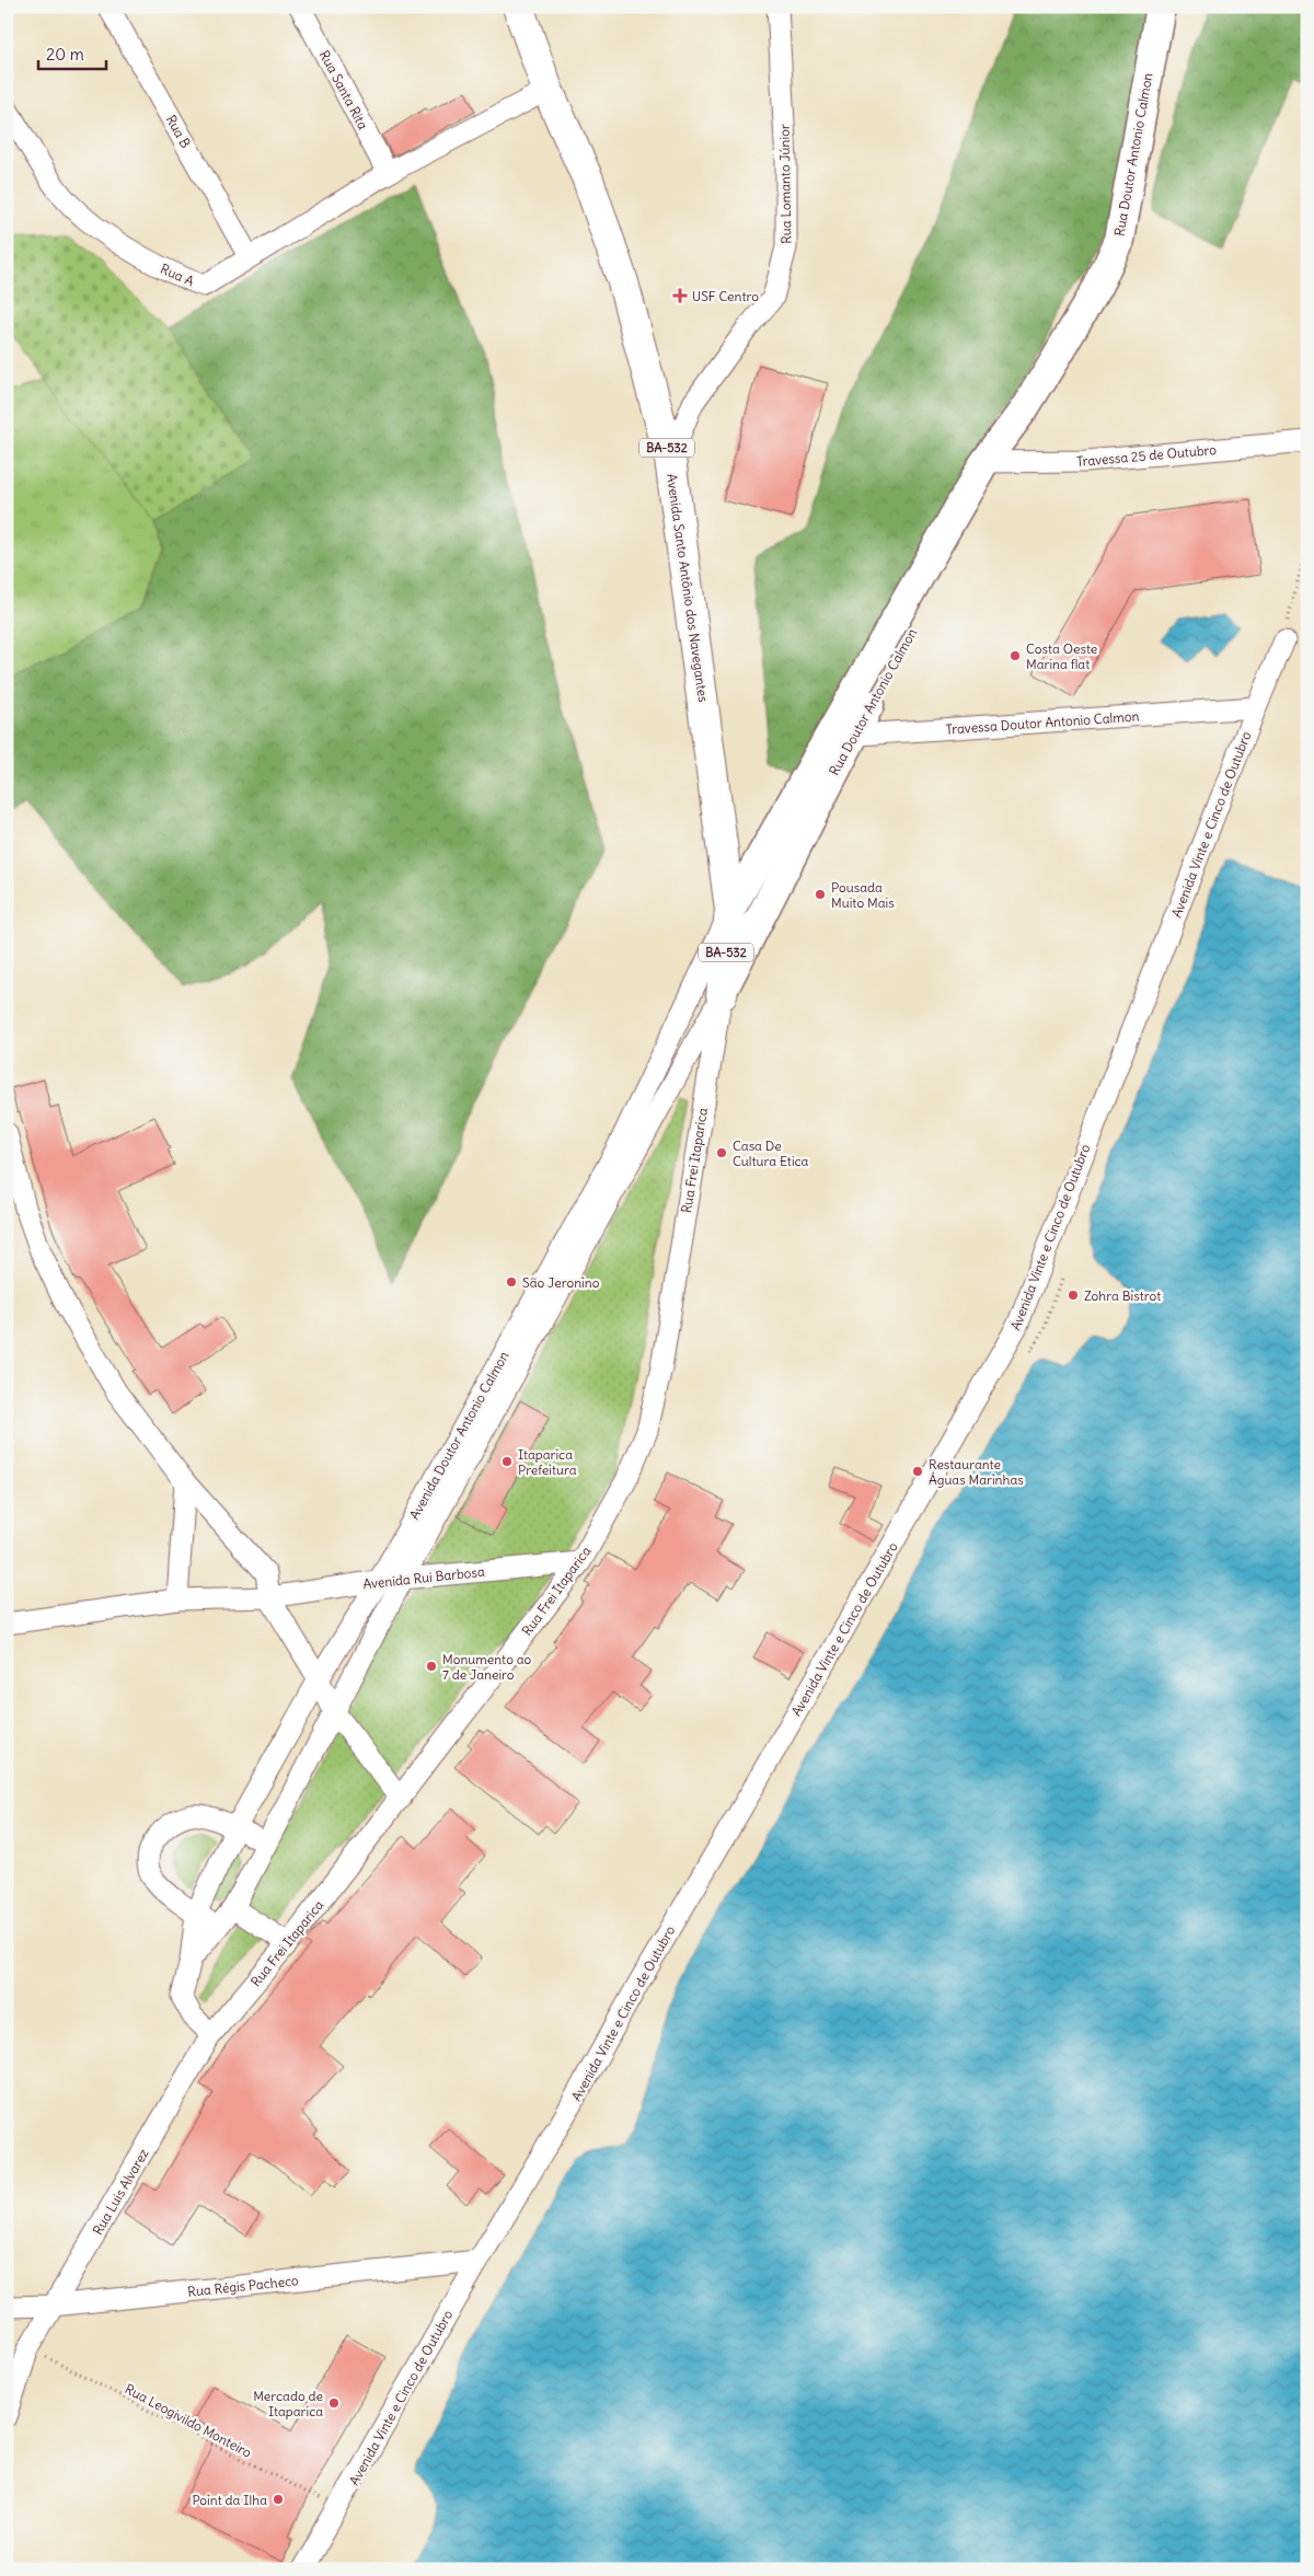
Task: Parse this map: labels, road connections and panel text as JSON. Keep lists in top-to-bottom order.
{
  "streets": {
    "main road": ["BA-532", "Avenida Santo Antônio dos Navegantes"],
    "street": [
      "Rua Santa Rita",
      "Rua B",
      "Rua Doutor Antonio Calmon",
      "Rua Lomanto Júnior",
      "Rua A",
      "Travessa 25 de Outubro",
      "Travessa Doutor Antonio Calmon",
      "Avenida Vinte e Cinco de Outubro",
      "Rua Frei Itaparica",
      "Avenida Doutor Antonio Calmon",
      "Avenida Rui Barbosa",
      "Rua Luis Alvarez",
      "Rua Régis Pacheco"
    ],
    "path": ["Rua Leogivildo Monteiro"]
  },
  "crossings": [
    ["Rua Santa Rita", "Rua A"],
    ["Rua B", "Rua A"],
    ["Rua Doutor Antonio Calmon", "Travessa 25 de Outubro"],
    ["Rua Doutor Antonio Calmon", "Avenida Santo Antônio dos Navegantes"],
    ["Rua Doutor Antonio Calmon", "Travessa Doutor Antonio Calmon"],
    ["Rua Doutor Antonio Calmon", "Rua Frei Itaparica"],
    ["Rua Doutor Antonio Calmon", "Avenida Doutor Antonio Calmon"],
    ["Rua Lomanto Júnior", "Avenida Santo Antônio dos Navegantes"],
    ["Rua A", "Avenida Santo Antônio dos Navegantes"],
    ["Avenida Santo Antônio dos Navegantes", "Rua Frei Itaparica"],
    ["Avenida Santo Antônio dos Navegantes", "Avenida Doutor Antonio Calmon"],
    ["Travessa Doutor Antonio Calmon", "Avenida Vinte e Cinco de Outubro"],
    ["Avenida Vinte e Cinco de Outubro", "Rua Régis Pacheco"],
    ["Avenida Vinte e Cinco de Outubro", "Rua Leogivildo Monteiro"],
    ["Rua Frei Itaparica", "Avenida Doutor Antonio Calmon"],
    ["Rua Frei Itaparica", "Avenida Rui Barbosa"],
    ["Rua Frei Itaparica", "Rua Luis Alvarez"],
    ["Avenida Doutor Antonio Calmon", "Avenida Rui Barbosa"],
    ["Avenida Doutor Antonio Calmon", "Rua Luis Alvarez"],
    ["Rua Luis Alvarez", "Rua Régis Pacheco"],
    ["Rua Luis Alvarez", "Rua Leogivildo Monteiro"]
  ],
  "places": {
    "health": ["USF Centro"],
    "other": [
      "Costa Oeste Marina flat",
      "Pousada Muito Mais",
      "Casa De Cultura Etica",
      "São Jeronino",
      "Zohra Bistrot",
      "Itaparica Prefeitura",
      "Restaurante Águas Marinhas",
      "Monumento ao 7 de Janeiro",
      "Mercado de Itaparica",
      "Point da Ilha"
    ]
  },
  "scale_bar": "20 m"
}
